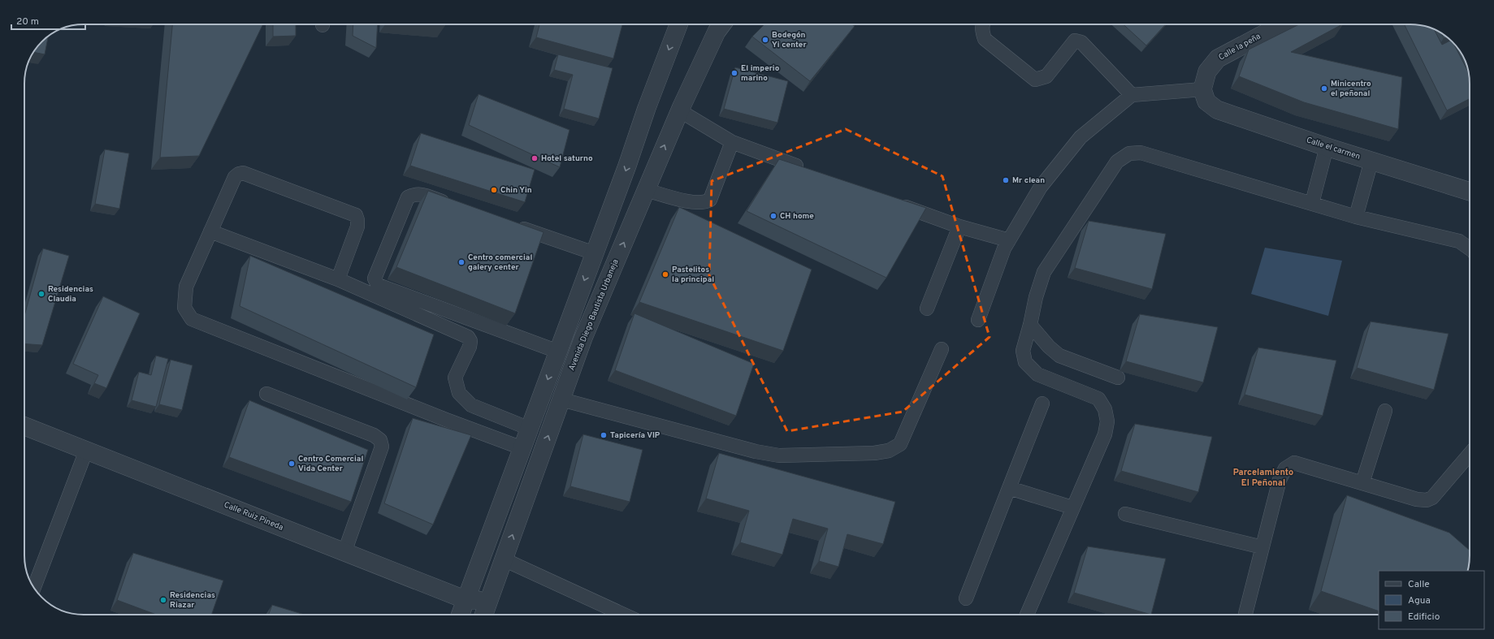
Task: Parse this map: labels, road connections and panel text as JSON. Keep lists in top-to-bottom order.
{
  "streets": {
    "street": [
      "Calle la peña",
      "Calle el carmen",
      "Avenida Diego Bautista Urbaneja",
      "Calle Ruiz Pineda"
    ]
  },
  "crossings": [
    ["Calle la peña", "Calle el carmen"],
    ["Avenida Diego Bautista Urbaneja", "Calle Ruiz Pineda"]
  ],
  "districts": ["Parcelamiento El Peñonal"],
  "places": [
    "Bodegón Yi center",
    "El imperio marino",
    "Minicentro el peñonal",
    "Hotel saturno",
    "Mr clean",
    "Chin Yin",
    "CH home",
    "Centro comercial galery center",
    "Pastelitos la principal",
    "Residencias Claudia",
    "Tapicería VIP",
    "Centro Comercial Vida Center",
    "Residencias Riazar"
  ],
  "legend": ["Calle", "Agua", "Edificio"],
  "scale_bar": "20 m"
}
